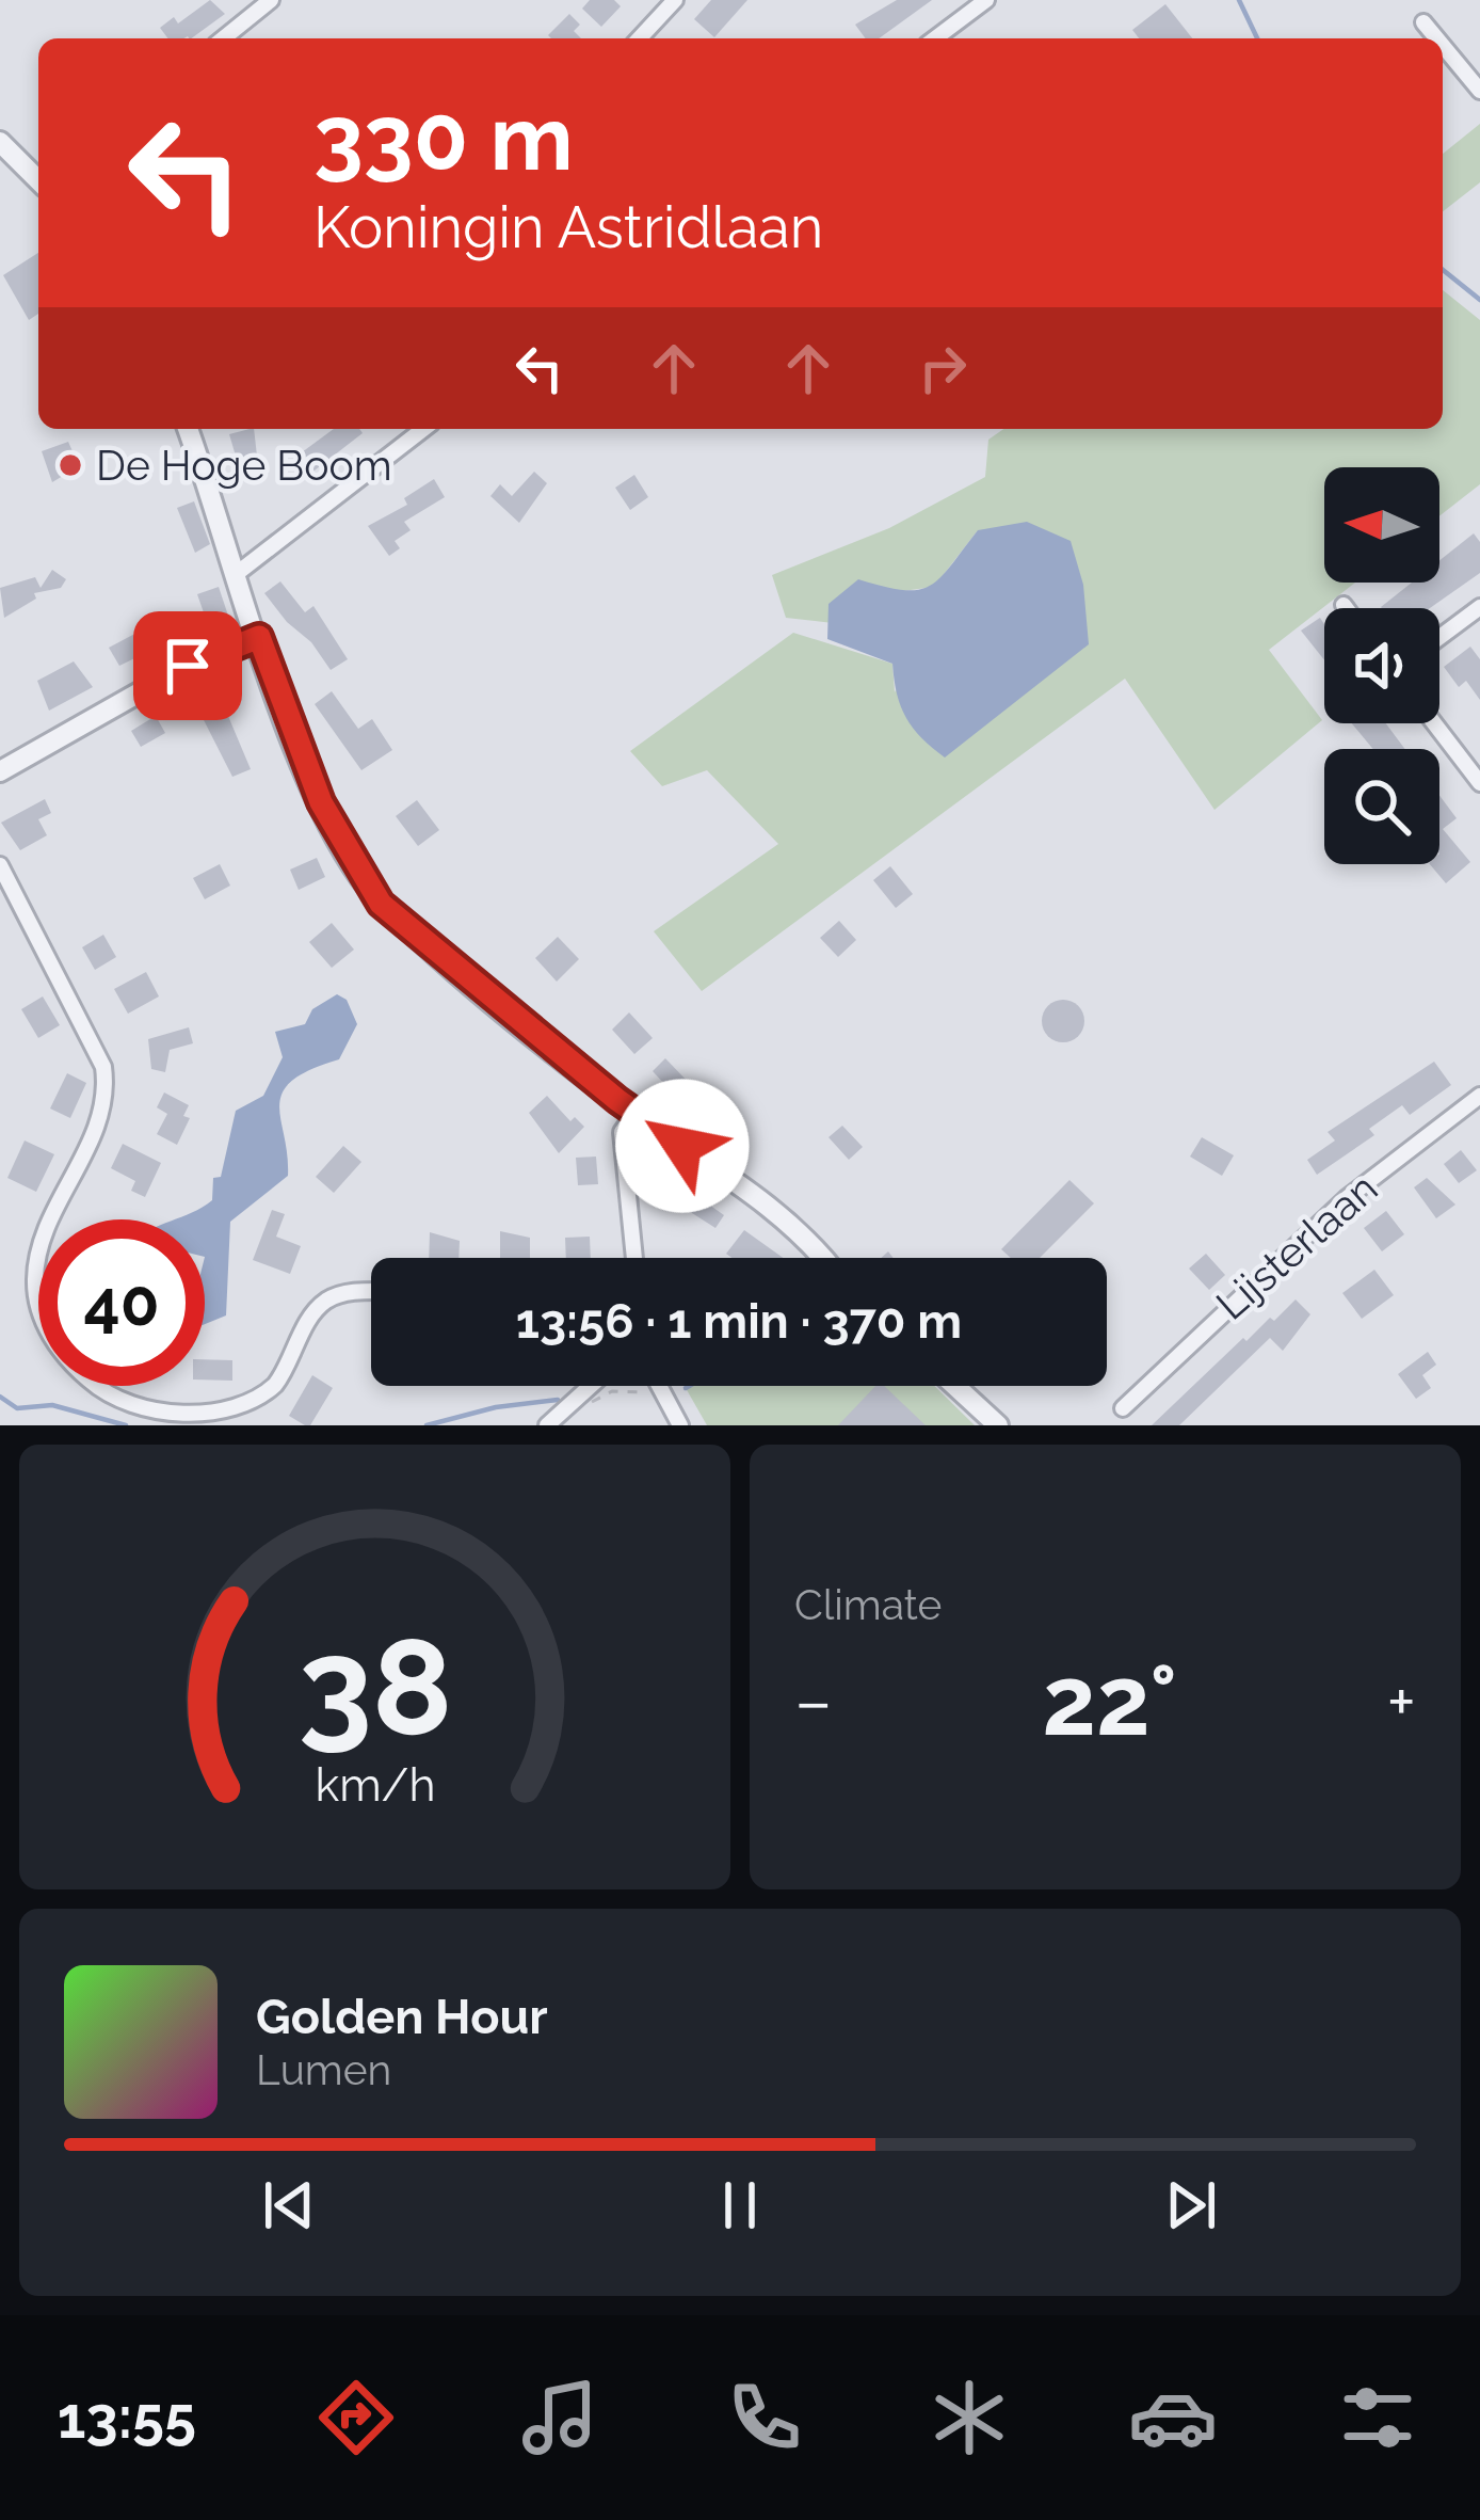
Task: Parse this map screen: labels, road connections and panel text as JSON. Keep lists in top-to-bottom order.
{
  "streets": {
    "street": ["Lijsterlaan"]
  },
  "places": ["De Hoge Boom"],
  "north": "left",
  "page": {
    "turn": ["330 m", "Koningin Astridlaan"],
    "limit": "40",
    "trip": "13:56 · 1 min · 370 m",
    "tile": "Climate",
    "heat": ["−", "22°", "+"],
    "song": ["Golden Hour", "Lumen"],
    "tabs": "13:55",
    "gauge": ["38", "km/h"]
  }
}
